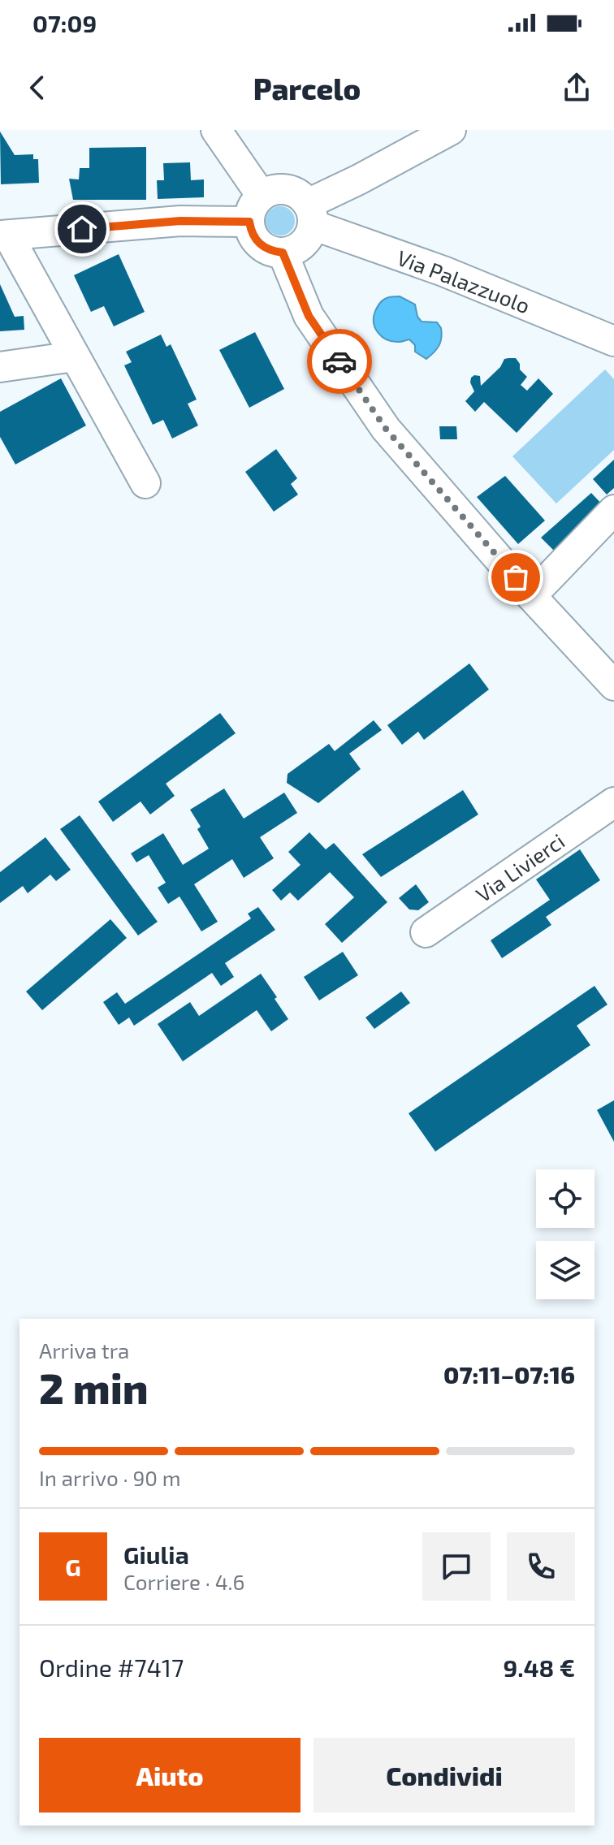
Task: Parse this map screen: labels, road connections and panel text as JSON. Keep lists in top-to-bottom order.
{
  "streets": {
    "street": ["Via Palazzuolo", "Via Livierci"]
  },
  "page": {
    "status": "07:09",
    "header": "Parcelo",
    "heading": ["2 min", "Arriva tra", "07:11–07:16"],
    "panel": [
      "Giulia",
      "Corriere · 4.6",
      "Ordine #7417",
      "9.48 €"
    ],
    "bar": "In arrivo · 90 m",
    "round": "G",
    "buttons": ["Aiuto", "Condividi"]
  }
}
